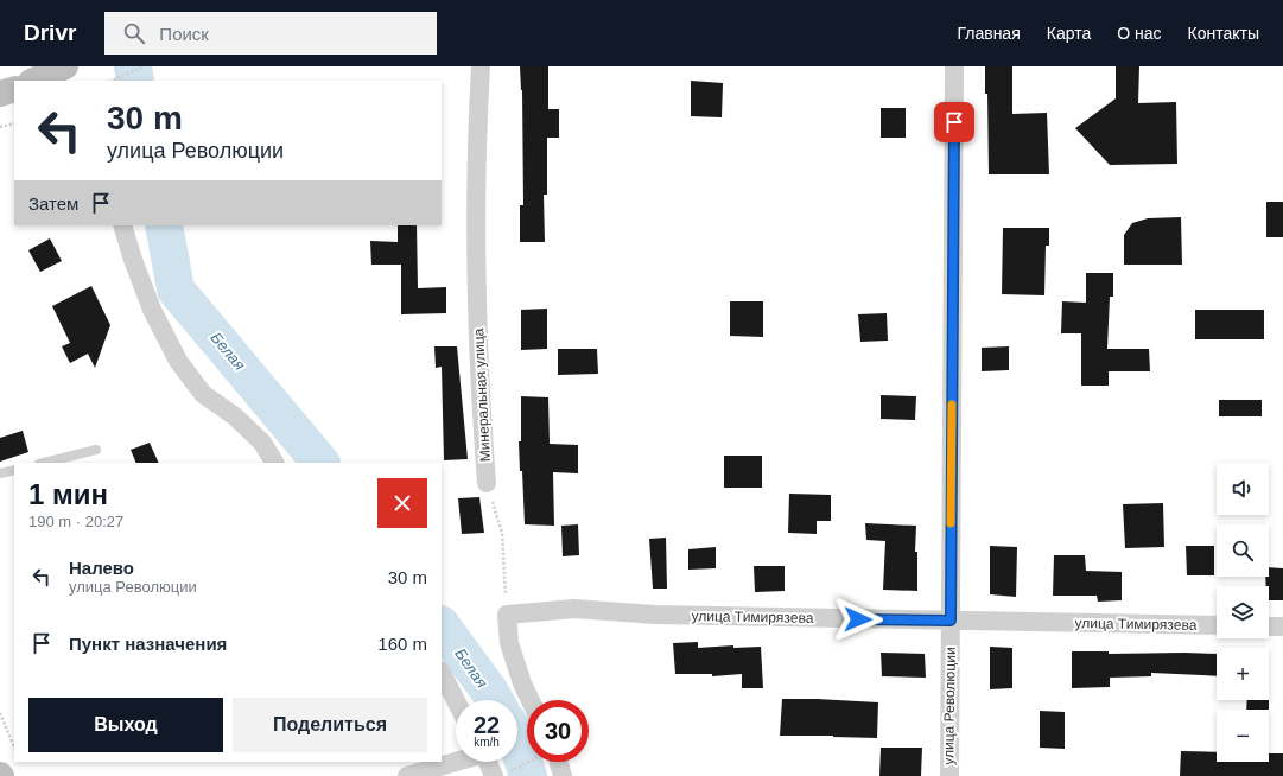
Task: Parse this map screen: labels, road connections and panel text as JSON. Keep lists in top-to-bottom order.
{
  "streets": {
    "street": ["Минеральная улица", "улица Тимирязева", "улица Революции"]
  },
  "crossings": [
    ["Минеральная улица", "улица Тимирязева"],
    ["улица Тимирязева", "улица Революции"]
  ],
  "water": ["Белая"],
  "page": {
    "header": "Drivr",
    "search": "Поиск",
    "nav": [
      "Главная",
      "Карта",
      "О нас",
      "Контакты"
    ],
    "turn": ["30 m", "улица Революции"],
    "then": "Затем",
    "map_buttons": ["+", "−"],
    "heading": ["1 мин", "190 m · 20:27"],
    "list": [
      {
        "name": "Налево",
        "note": "улица Революции",
        "value": "30 m"
      },
      {
        "name": "Пункт назначения",
        "value": "160 m"
      }
    ],
    "buttons": ["Выход", "Поделиться"],
    "speed": "22 km/h",
    "limit": "30"
  }
}
